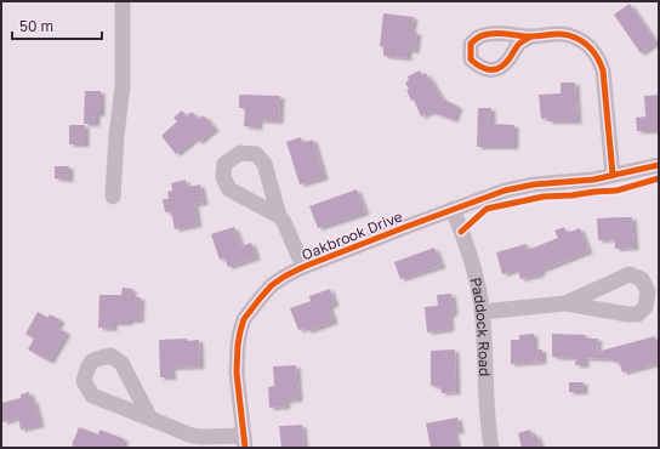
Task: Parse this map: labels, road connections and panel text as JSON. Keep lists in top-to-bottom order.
{
  "streets": {
    "street": ["Oakbrook Drive", "Paddock Road"]
  },
  "crossings": [
    ["Oakbrook Drive", "Paddock Road"]
  ],
  "scale_bar": "50 m"
}
